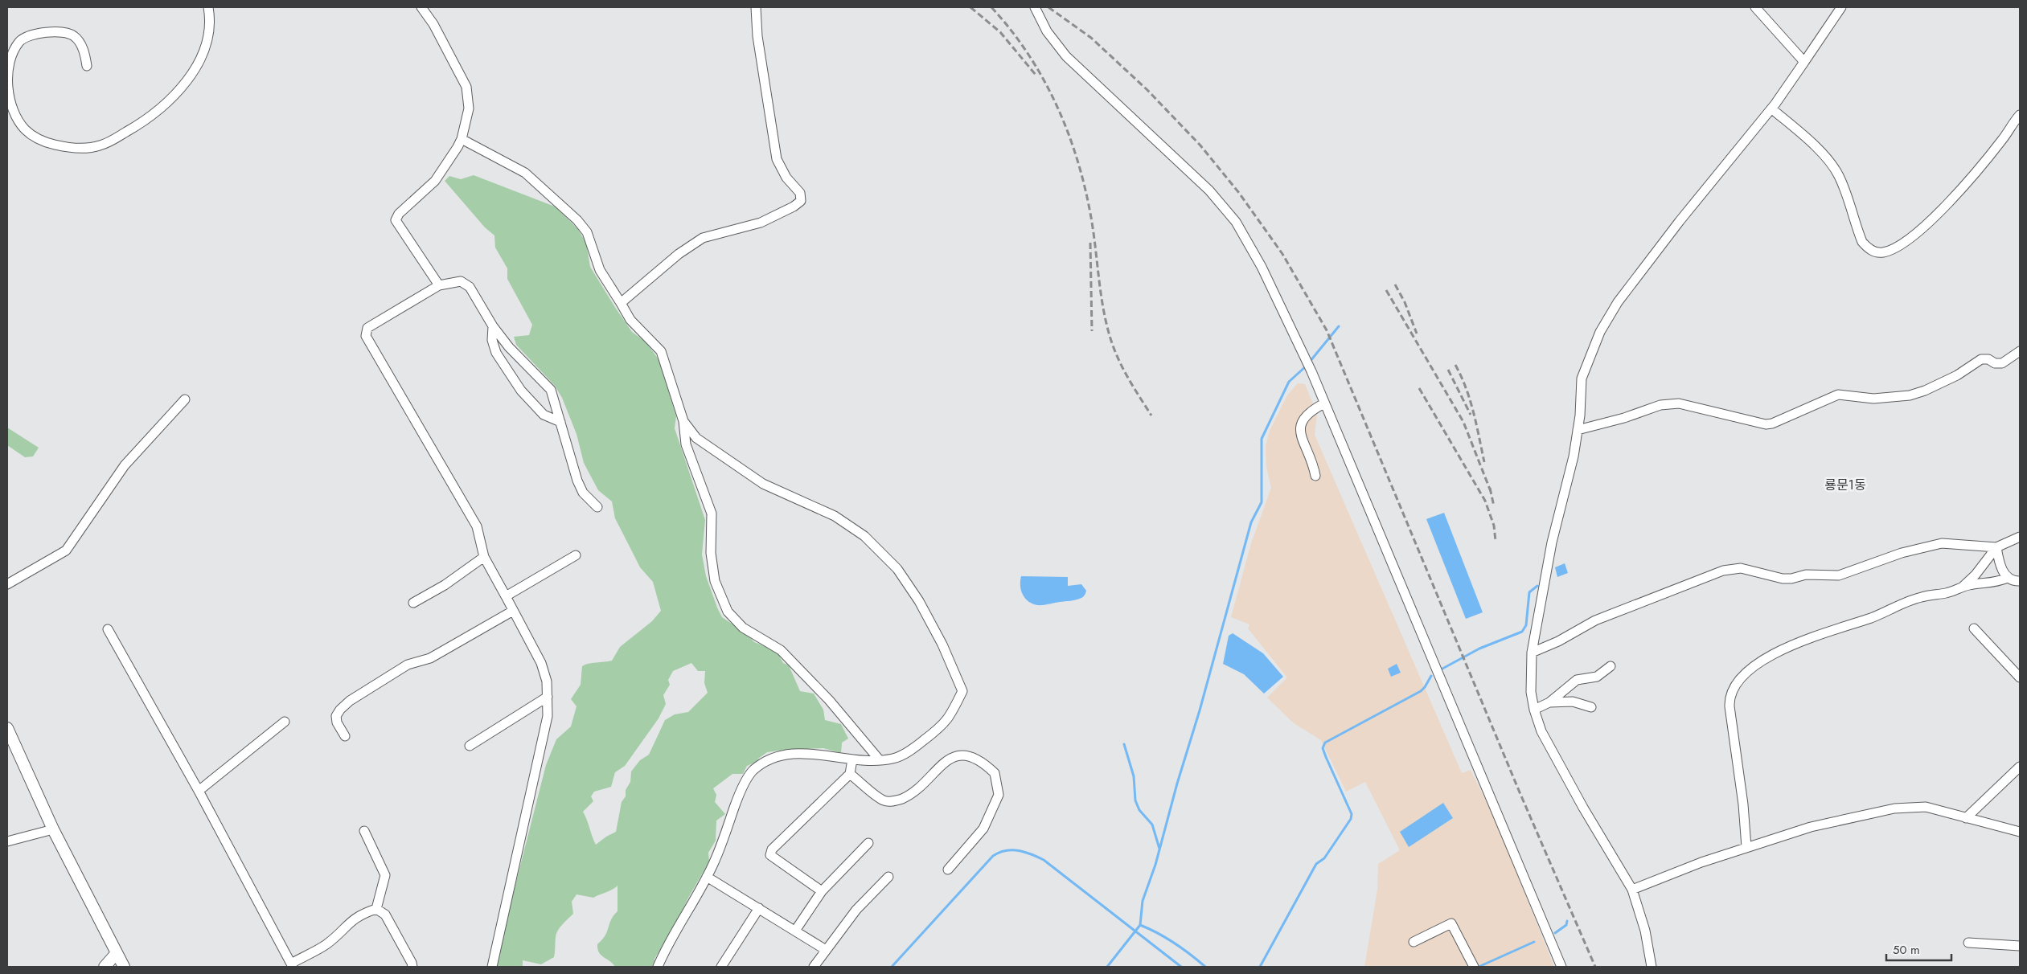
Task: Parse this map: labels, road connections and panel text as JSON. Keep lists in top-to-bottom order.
{
  "districts": ["룡문1동"],
  "scale_bar": "50 m"
}
